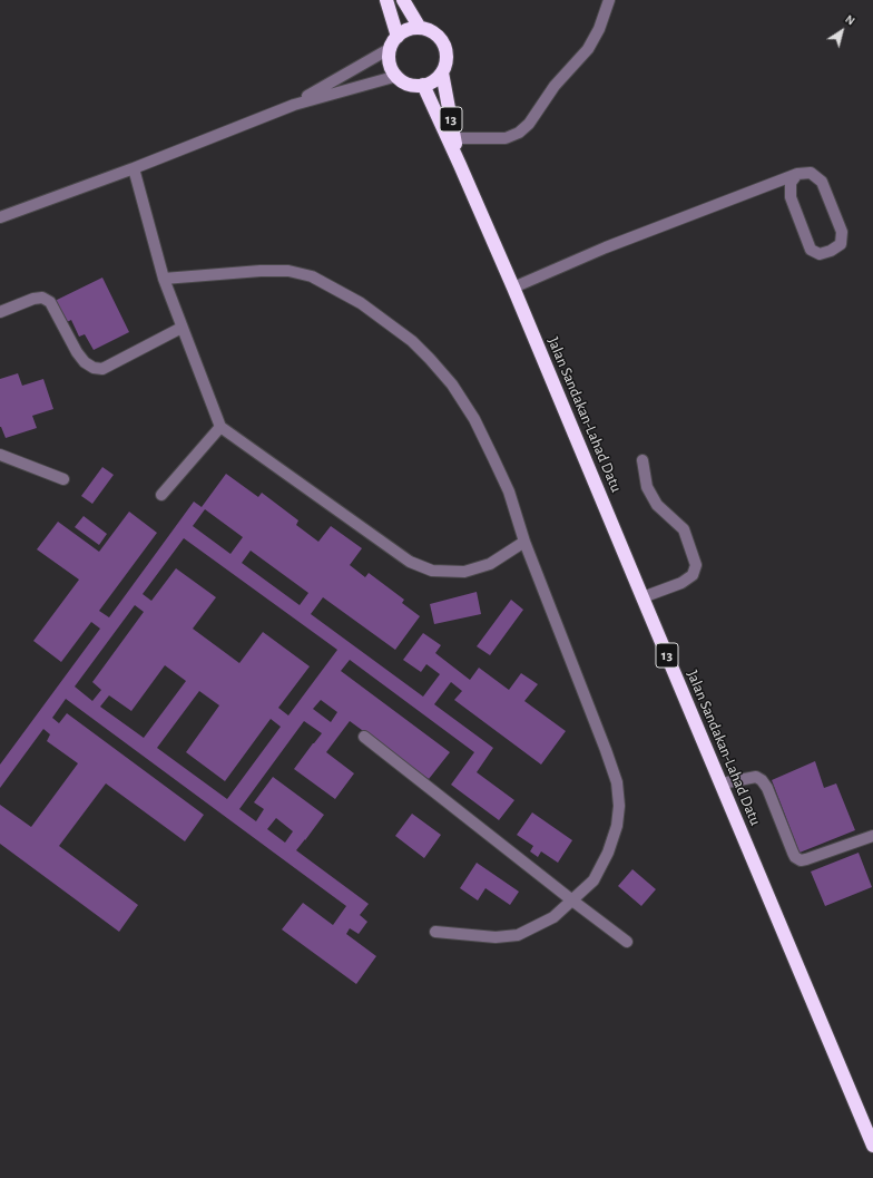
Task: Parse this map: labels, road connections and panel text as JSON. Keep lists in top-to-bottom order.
{
  "streets": {
    "highway": ["13", "Jalan Sandakan-Lahad Datu"]
  },
  "crossings": [
    ["13", "Jalan Sandakan-Lahad Datu"]
  ],
  "north": "top right"
}
